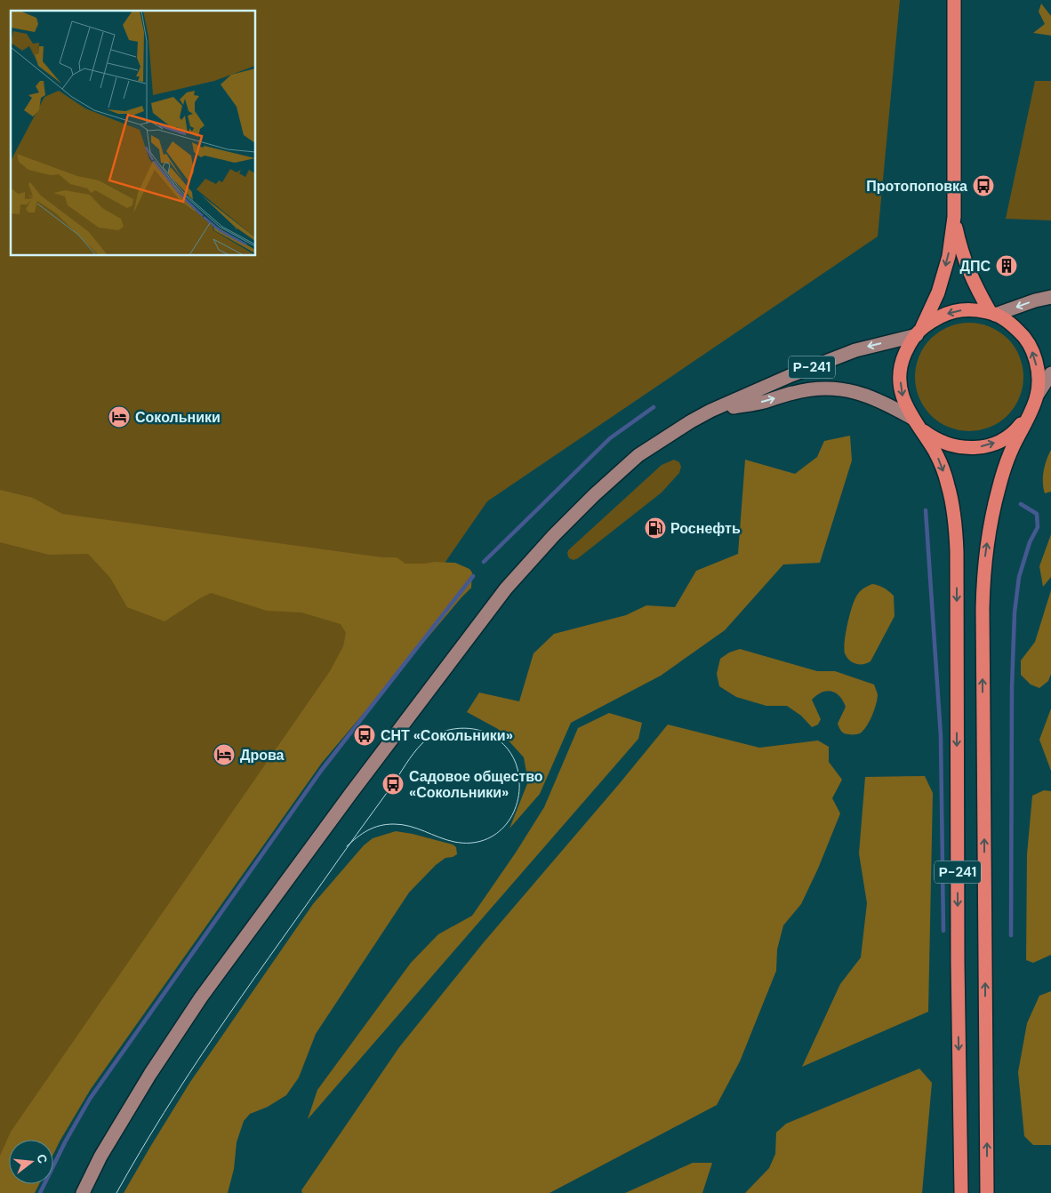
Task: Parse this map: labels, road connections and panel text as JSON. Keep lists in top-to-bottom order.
{
  "streets": {
    "highway": ["Р-241"]
  },
  "places": {
    "bus stop": ["Протопоповка", "СНТ «Сокольники»", "Садовое общество «Сокольники»"],
    "building": ["ДПС"],
    "hotel": ["Сокольники", "Дрова"],
    "fuel station": ["Роснефть"]
  },
  "north": "right"
}
